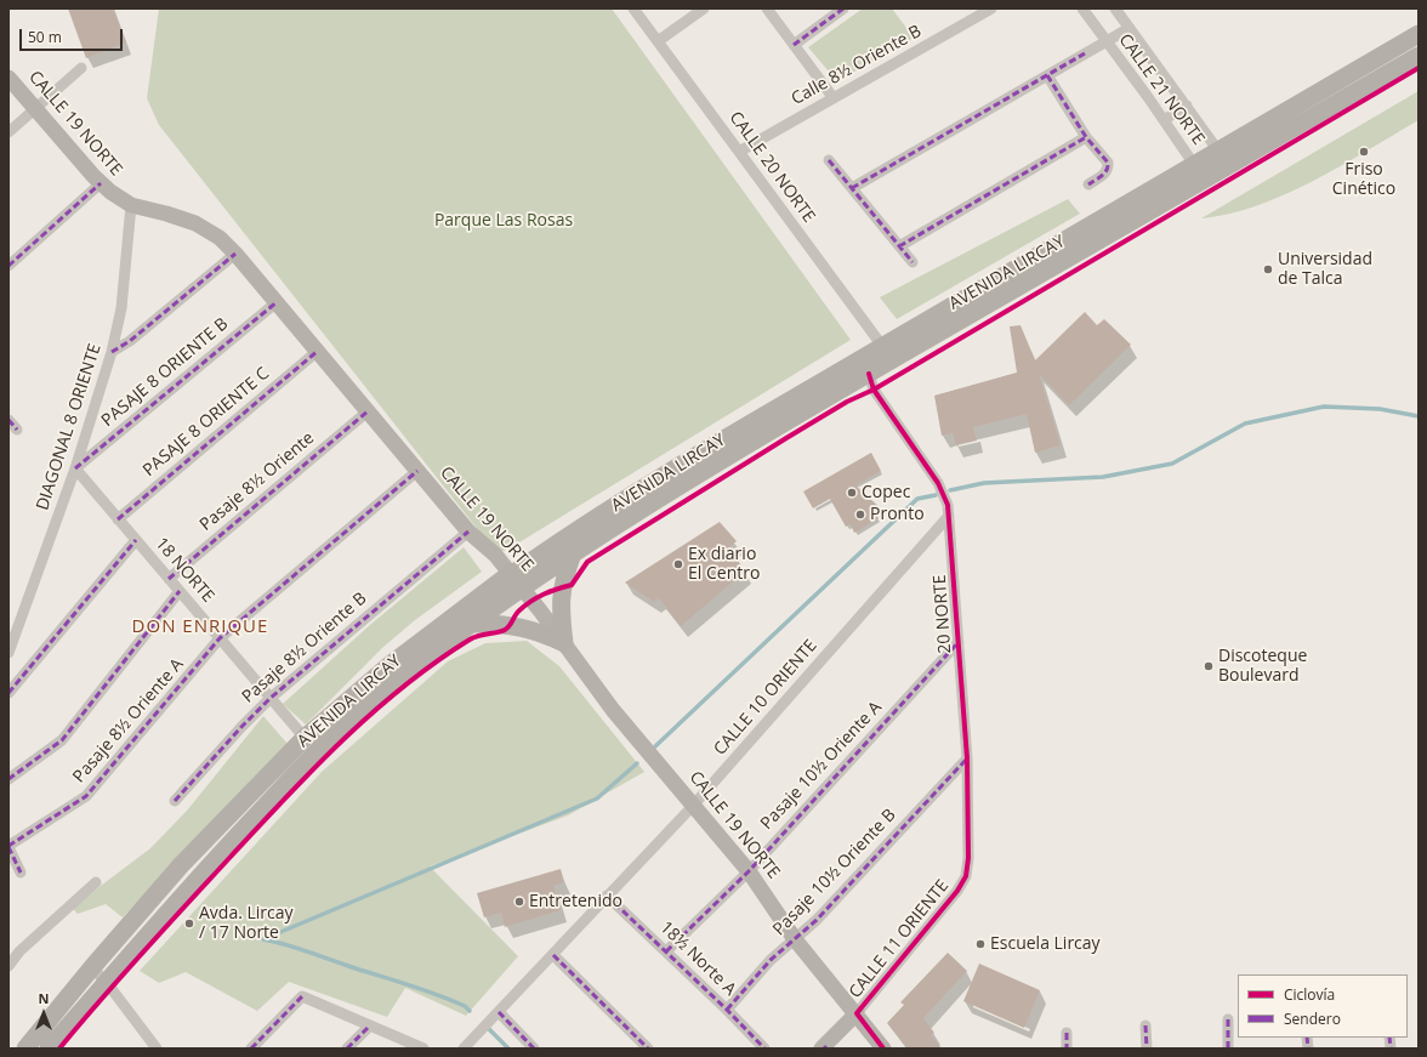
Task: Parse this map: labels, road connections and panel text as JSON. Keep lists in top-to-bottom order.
{
  "streets": {
    "main road": ["AVENIDA LIRCAY"],
    "street": [
      "Calle 8½ Oriente B",
      "CALLE 21 NORTE",
      "CALLE 19 NORTE",
      "CALLE 20 NORTE",
      "PASAJE 8 ORIENTE B",
      "PASAJE 8 ORIENTE C",
      "DIAGONAL 8 ORIENTE",
      "Pasaje 8½ Oriente",
      "18 NORTE",
      "20 NORTE",
      "Pasaje 8½ Oriente B",
      "CALLE 10 ORIENTE",
      "Pasaje 8½ Oriente A",
      "Pasaje 10½ Oriente A",
      "Pasaje 10½ Oriente B",
      "CALLE 11 ORIENTE",
      "18½ Norte A"
    ]
  },
  "crossings": [
    ["Calle 8½ Oriente B", "CALLE 20 NORTE"],
    ["CALLE 21 NORTE", "AVENIDA LIRCAY"],
    ["CALLE 19 NORTE", "AVENIDA LIRCAY"],
    ["CALLE 19 NORTE", "PASAJE 8 ORIENTE B"],
    ["CALLE 19 NORTE", "PASAJE 8 ORIENTE C"],
    ["CALLE 19 NORTE", "DIAGONAL 8 ORIENTE"],
    ["CALLE 19 NORTE", "Pasaje 8½ Oriente"],
    ["CALLE 19 NORTE", "Pasaje 8½ Oriente B"],
    ["CALLE 19 NORTE", "CALLE 10 ORIENTE"],
    ["CALLE 19 NORTE", "Pasaje 8½ Oriente A"],
    ["CALLE 19 NORTE", "Pasaje 10½ Oriente A"],
    ["CALLE 19 NORTE", "Pasaje 10½ Oriente B"],
    ["CALLE 19 NORTE", "CALLE 11 ORIENTE"],
    ["CALLE 20 NORTE", "AVENIDA LIRCAY"],
    ["AVENIDA LIRCAY", "18 NORTE"],
    ["AVENIDA LIRCAY", "20 NORTE"],
    ["PASAJE 8 ORIENTE B", "DIAGONAL 8 ORIENTE"],
    ["PASAJE 8 ORIENTE B", "18 NORTE"],
    ["PASAJE 8 ORIENTE C", "18 NORTE"],
    ["DIAGONAL 8 ORIENTE", "18 NORTE"],
    ["Pasaje 8½ Oriente", "18 NORTE"],
    ["18 NORTE", "Pasaje 8½ Oriente B"],
    ["18 NORTE", "Pasaje 8½ Oriente A"],
    ["20 NORTE", "CALLE 10 ORIENTE"],
    ["20 NORTE", "Pasaje 10½ Oriente A"],
    ["20 NORTE", "Pasaje 10½ Oriente B"],
    ["20 NORTE", "CALLE 11 ORIENTE"],
    ["CALLE 10 ORIENTE", "18½ Norte A"],
    ["Pasaje 10½ Oriente A", "18½ Norte A"],
    ["Pasaje 10½ Oriente B", "18½ Norte A"]
  ],
  "districts": ["DON ENRIQUE"],
  "parks": ["Parque Las Rosas"],
  "places": [
    "Friso Cinético",
    "Universidad de Talca",
    "Copec",
    "Pronto",
    "Ex diario El Centro",
    "Discoteque Boulevard",
    "Entretenido",
    "Avda. Lircay / 17 Norte",
    "Escuela Lircay"
  ],
  "legend": ["Ciclovía", "Sendero"],
  "scale_bar": "50 m",
  "north": "top"
}
